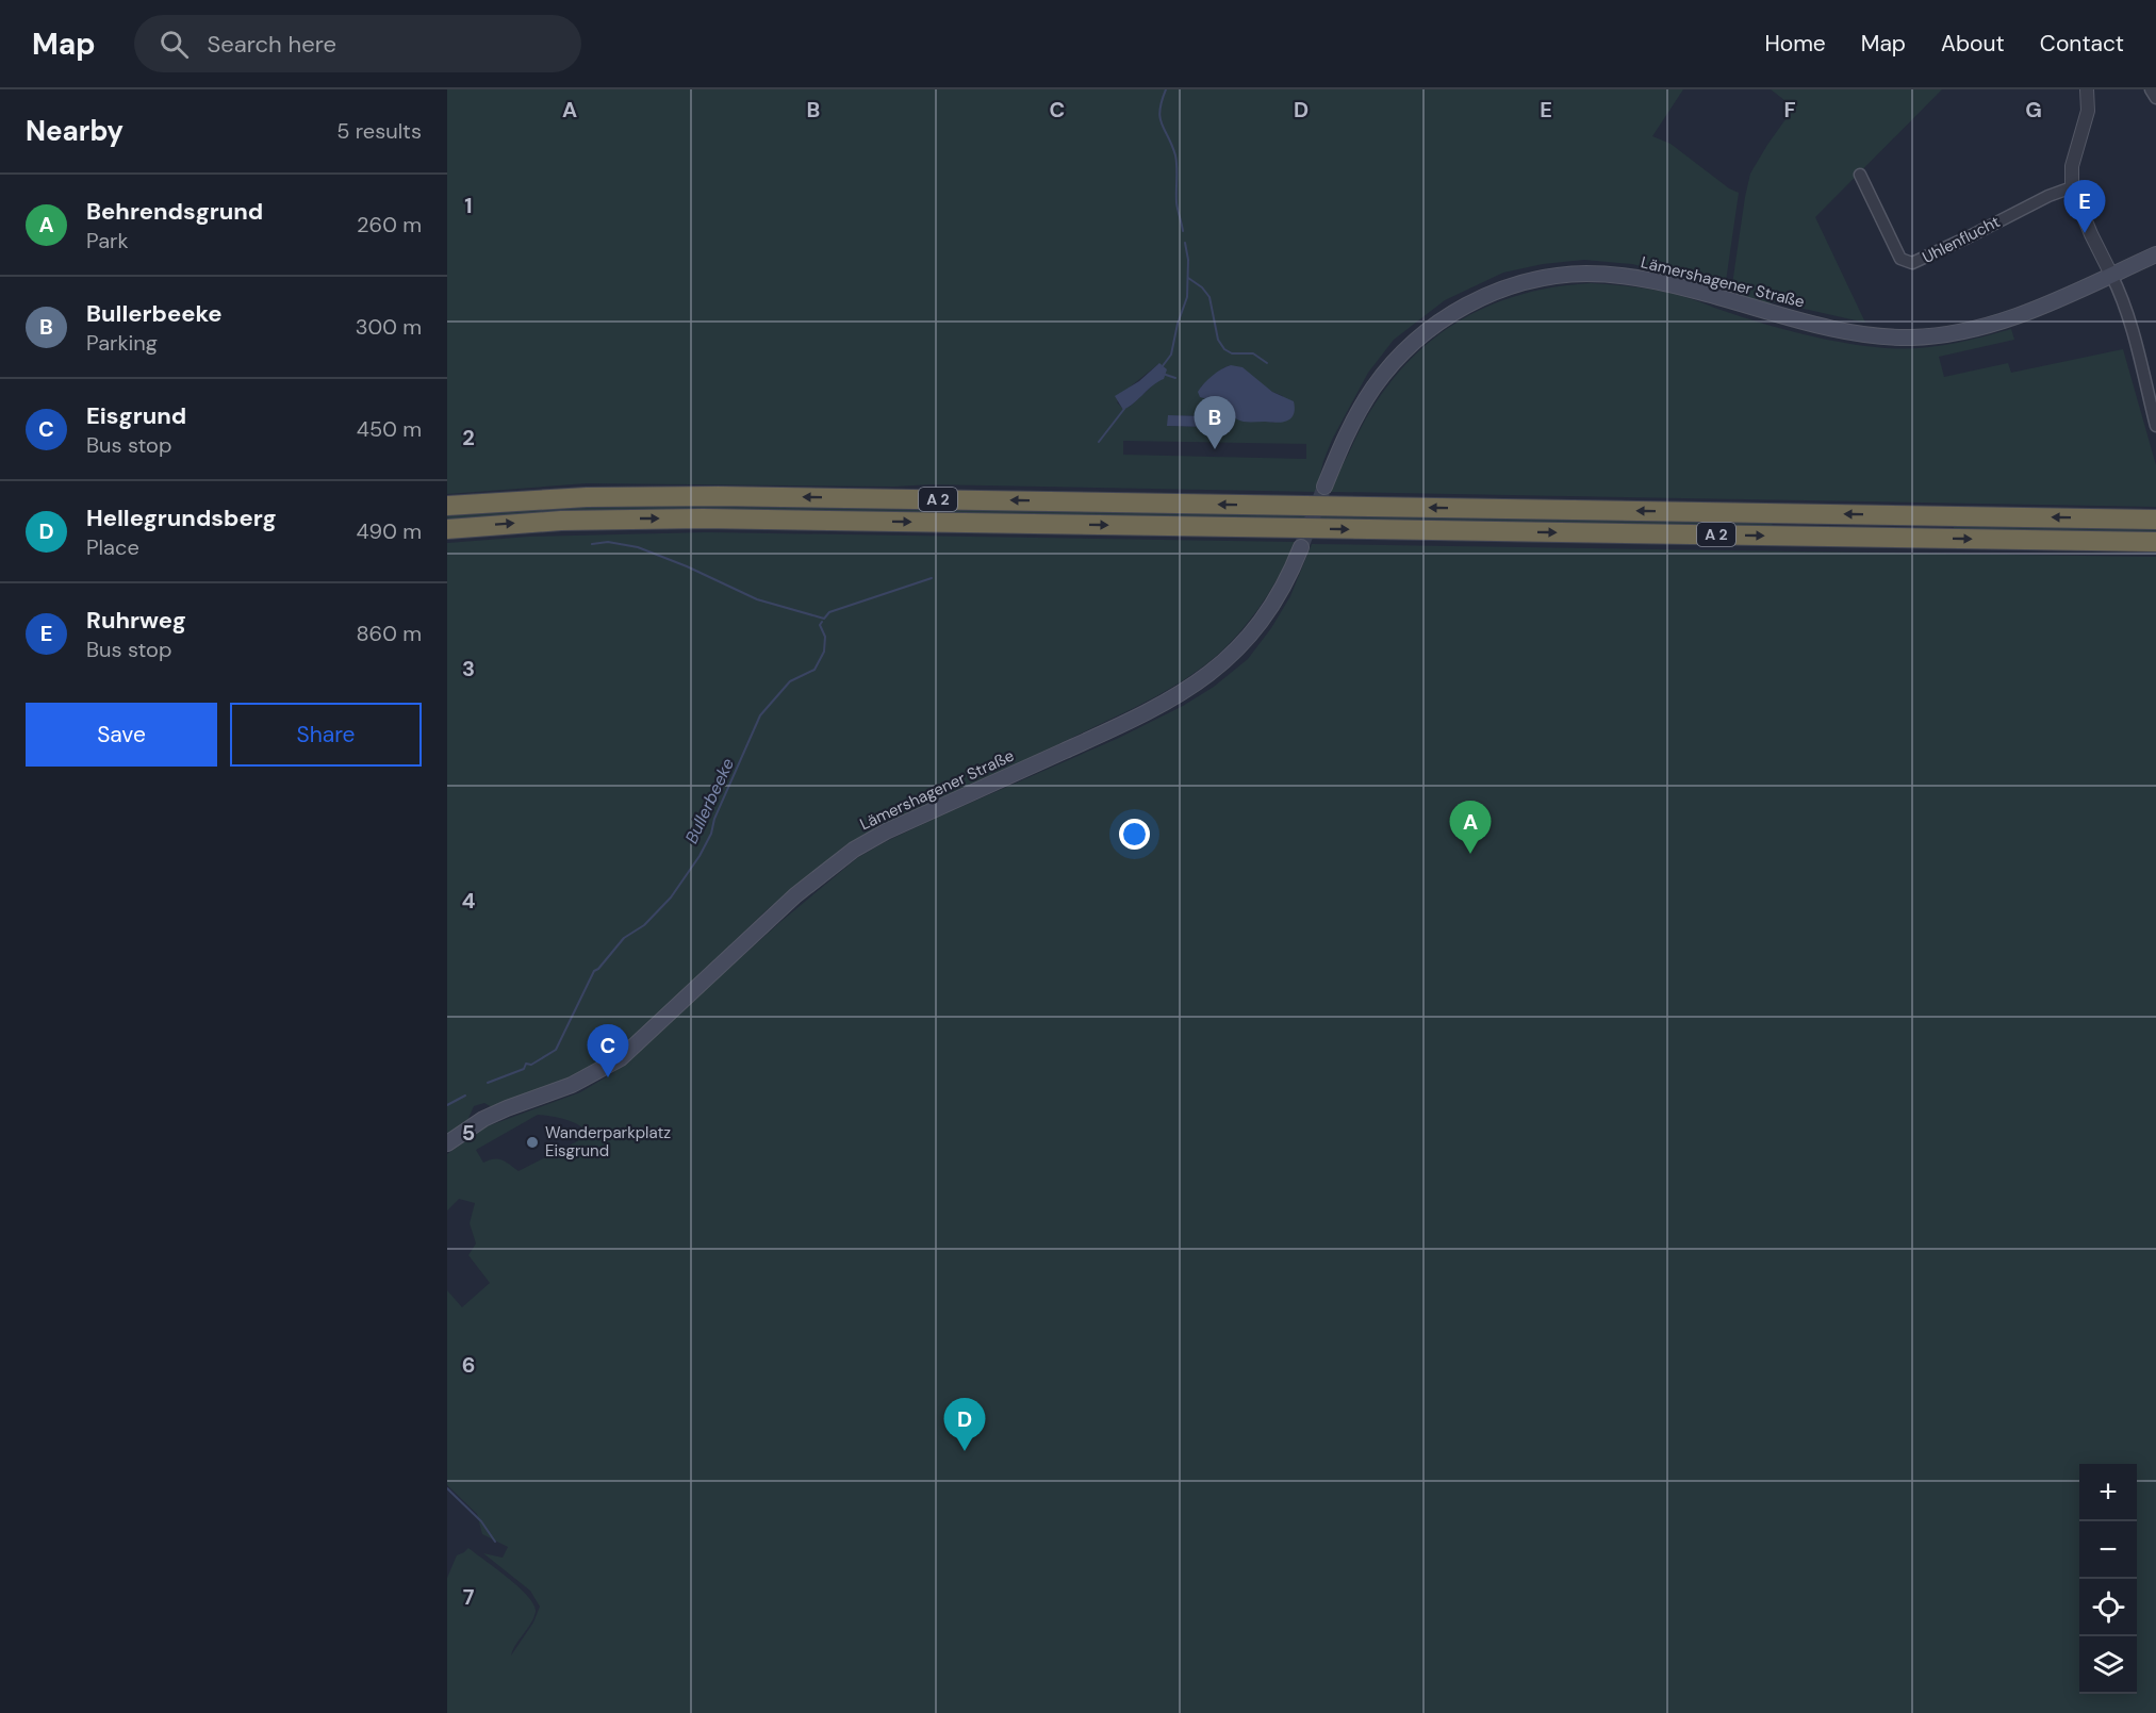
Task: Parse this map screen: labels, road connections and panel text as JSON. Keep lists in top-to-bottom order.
{
  "streets": {
    "highway": ["A 2"],
    "main road": ["Lämershagener Straße"],
    "street": ["Uhlenflucht"]
  },
  "water": ["Bullerbeeke"],
  "places": ["Wanderparkplatz Eisgrund"],
  "page": {
    "header": "Map",
    "search": "Search here",
    "nav": [
      "Home",
      "Map",
      "About",
      "Contact"
    ],
    "heading": ["Nearby", "5 results"],
    "list": [
      {
        "mark": "A",
        "name": "Behrendsgrund",
        "note": "Park",
        "value": "260 m"
      },
      {
        "mark": "B",
        "name": "Bullerbeeke",
        "note": "Parking",
        "value": "300 m"
      },
      {
        "mark": "C",
        "name": "Eisgrund",
        "note": "Bus stop",
        "value": "450 m"
      },
      {
        "mark": "D",
        "name": "Hellegrundsberg",
        "note": "Place",
        "value": "490 m"
      },
      {
        "mark": "E",
        "name": "Ruhrweg",
        "note": "Bus stop",
        "value": "860 m"
      }
    ],
    "pins": [
      "E",
      "B",
      "A",
      "C",
      "D"
    ],
    "buttons": ["Save", "Share"],
    "map_buttons": ["+", "−"]
  },
  "grid": {
    "columns": [
      "A",
      "B",
      "C",
      "D",
      "E",
      "F",
      "G"
    ],
    "rows": [
      "1",
      "2",
      "3",
      "4",
      "5",
      "6",
      "7"
    ]
  }
}
